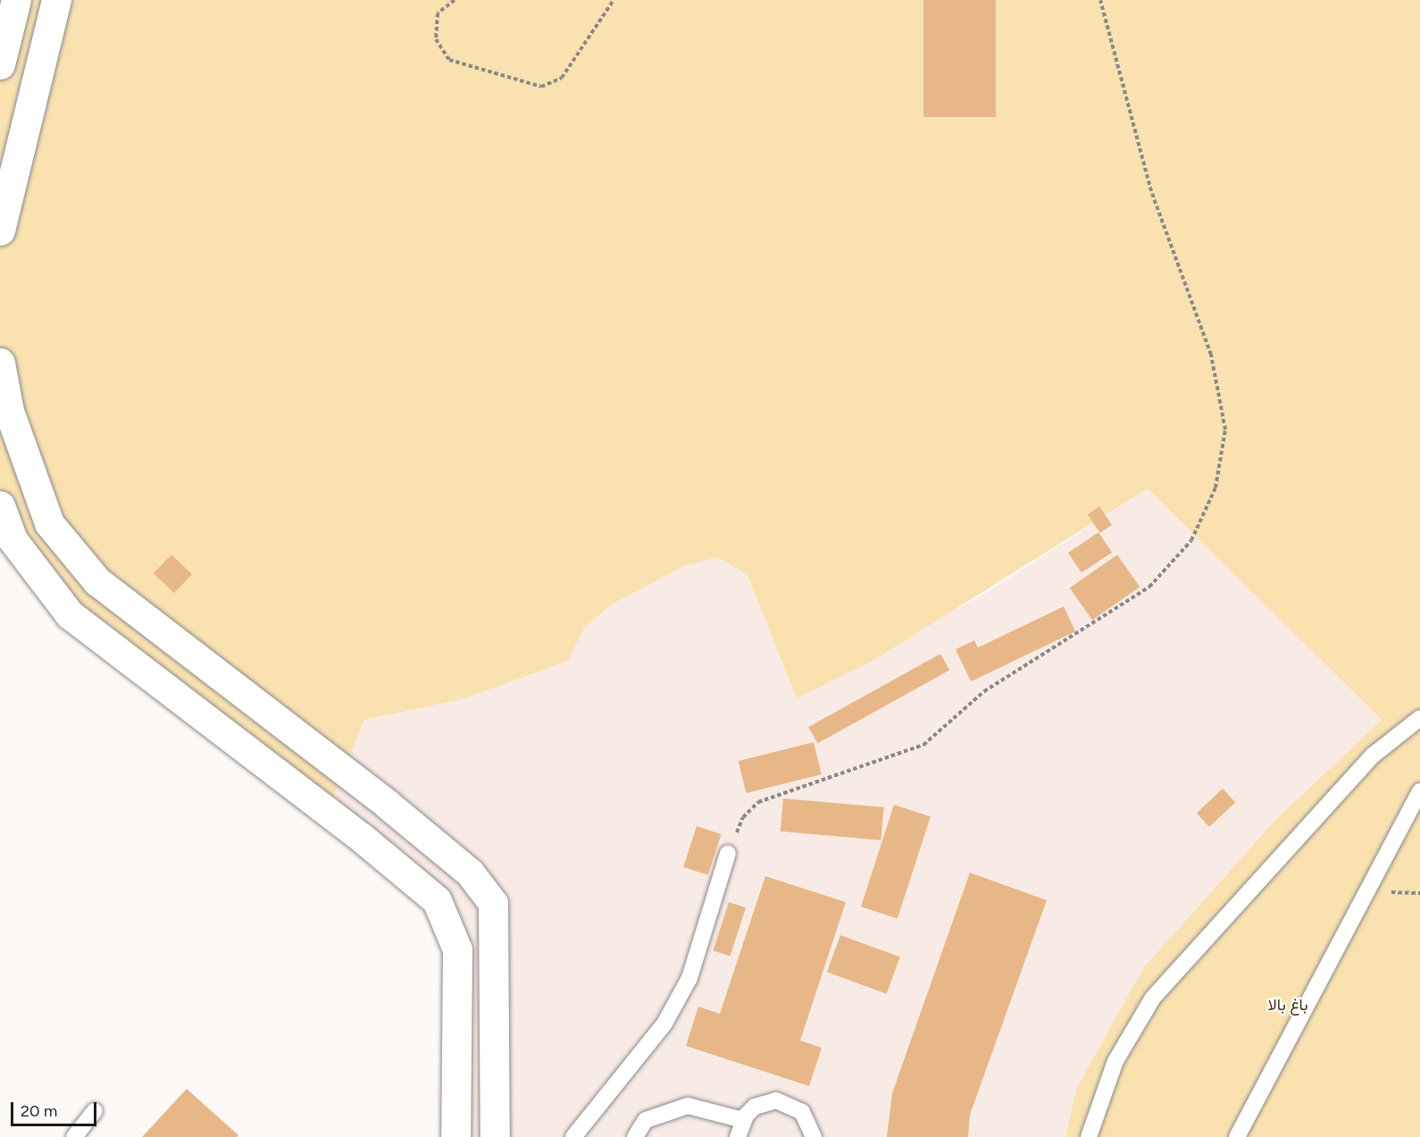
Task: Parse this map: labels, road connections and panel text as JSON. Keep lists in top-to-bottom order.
{
  "parks": ["باغ بالا"],
  "scale_bar": "20 m"
}
